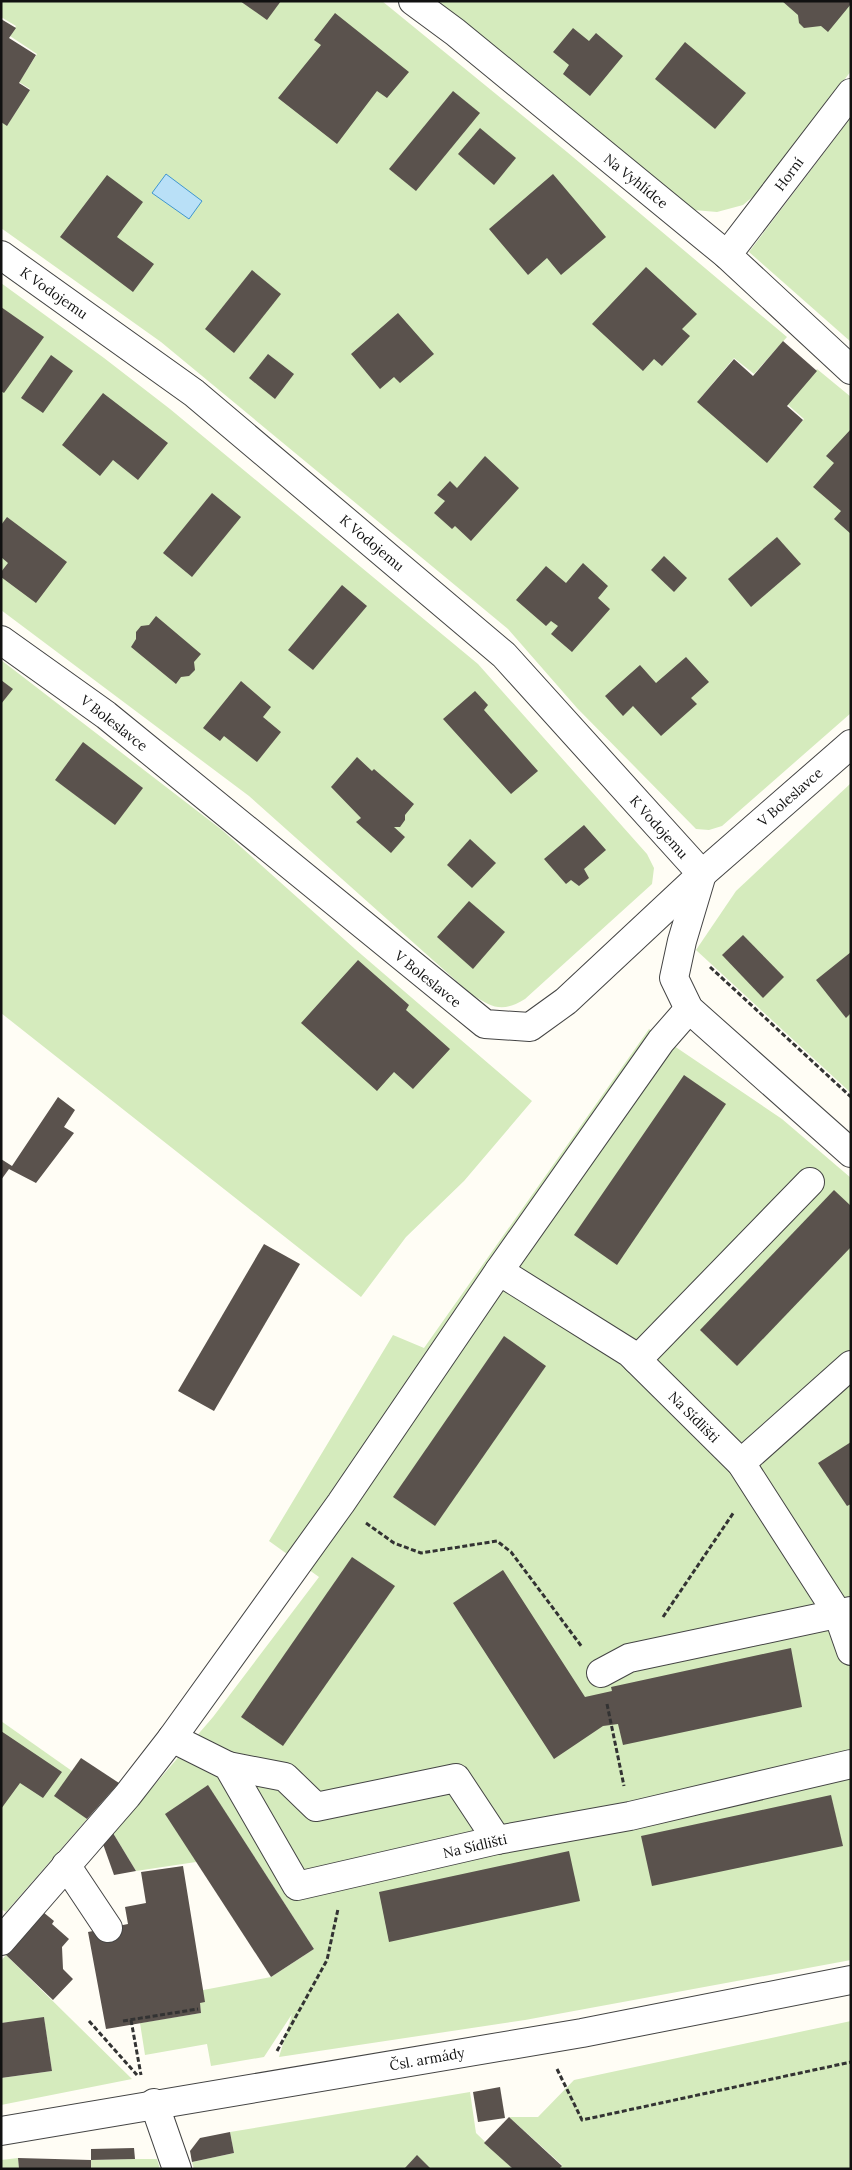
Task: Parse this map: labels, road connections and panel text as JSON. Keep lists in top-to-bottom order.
{
  "streets": {
    "street": [
      "Horní",
      "Na Vyhlídce",
      "K Vodojemu",
      "V Boleslavce",
      "Na Sídlišti",
      "Čsl. armády"
    ]
  },
  "crossings": [
    ["Horní", "Na Vyhlídce"],
    ["K Vodojemu", "V Boleslavce"]
  ]
}
